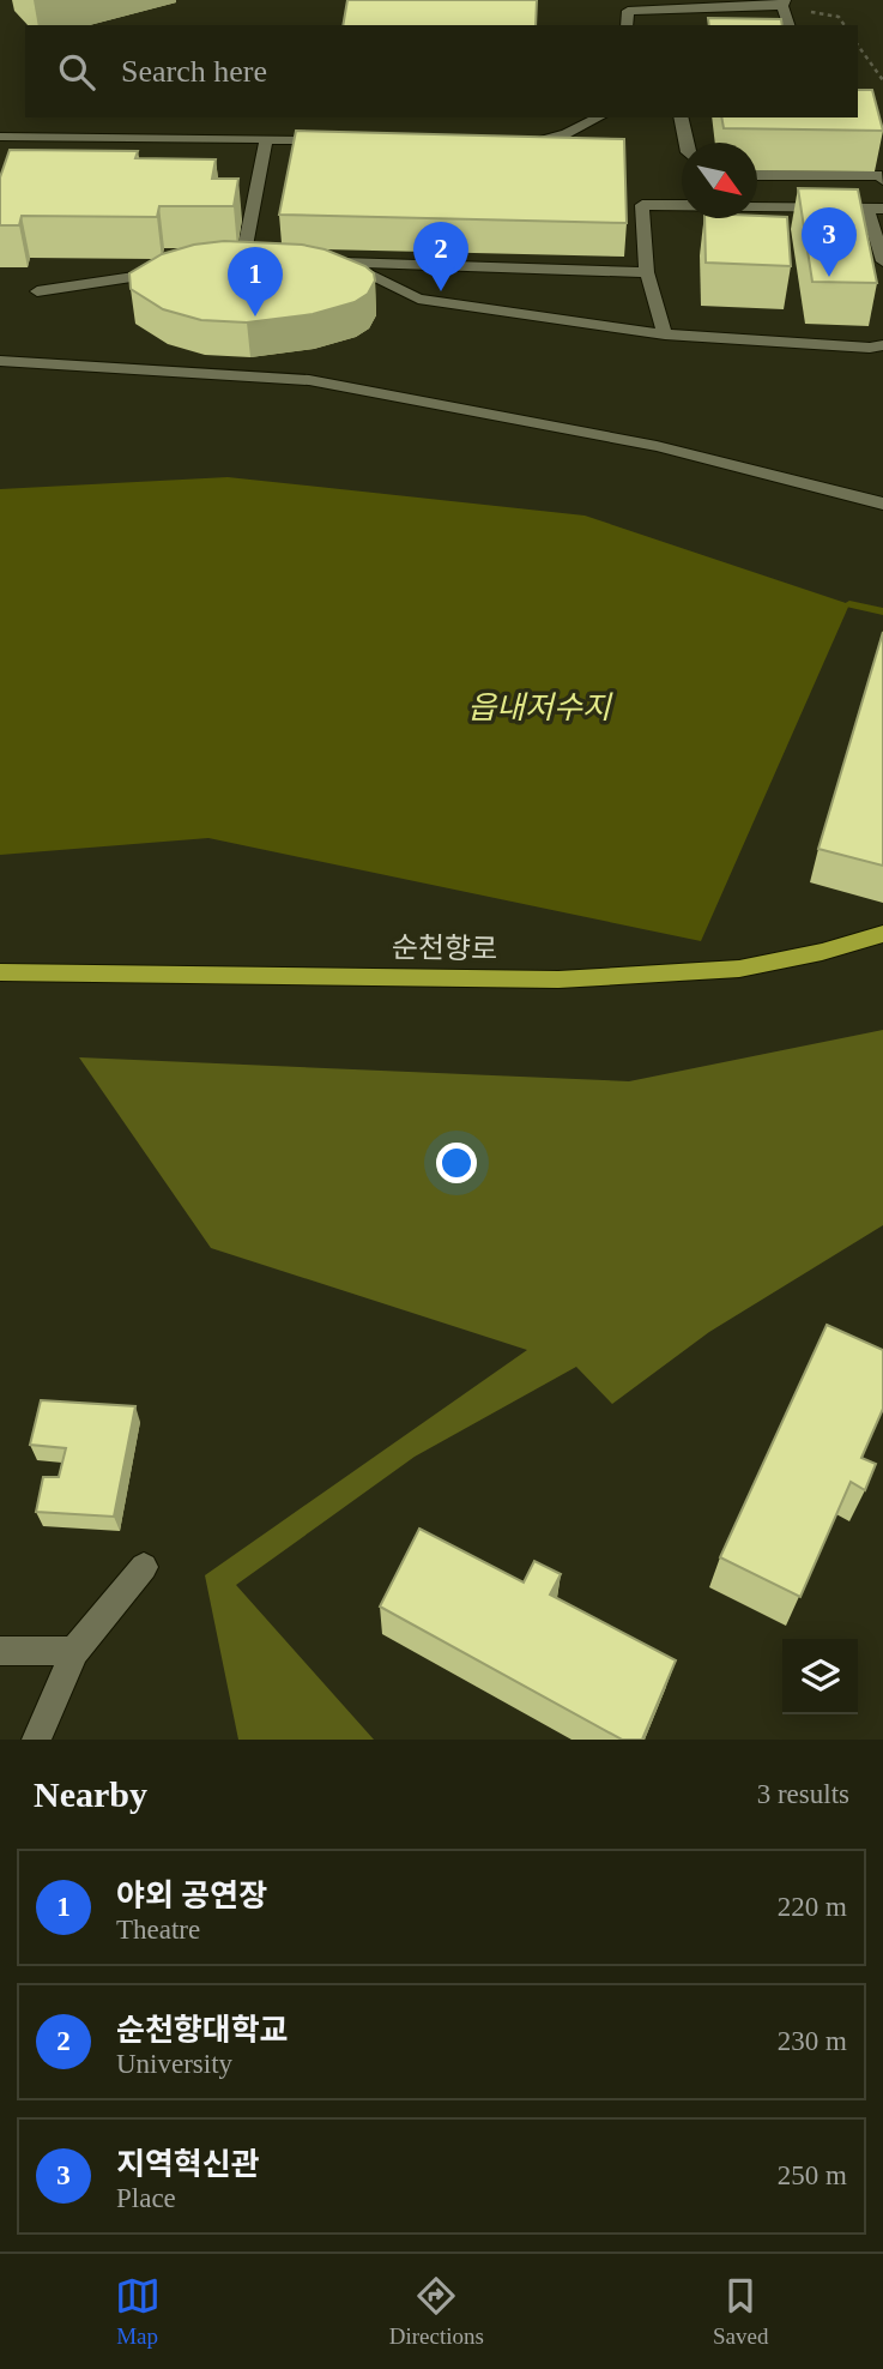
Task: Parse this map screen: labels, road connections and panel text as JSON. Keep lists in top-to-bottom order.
{
  "streets": {
    "main road": ["순천향로"]
  },
  "water": ["읍내저수지"],
  "north": "bottom right",
  "page": {
    "search": "Search here",
    "pins": ["3", "2", "1"],
    "heading": ["Nearby", "3 results"],
    "list": [
      {
        "mark": "1",
        "name": "야외 공연장",
        "note": "Theatre",
        "value": "220 m"
      },
      {
        "mark": "2",
        "name": "순천향대학교",
        "note": "University",
        "value": "230 m"
      },
      {
        "mark": "3",
        "name": "지역혁신관",
        "note": "Place",
        "value": "250 m"
      }
    ],
    "nav": ["Map", "Directions", "Saved"]
  }
}
